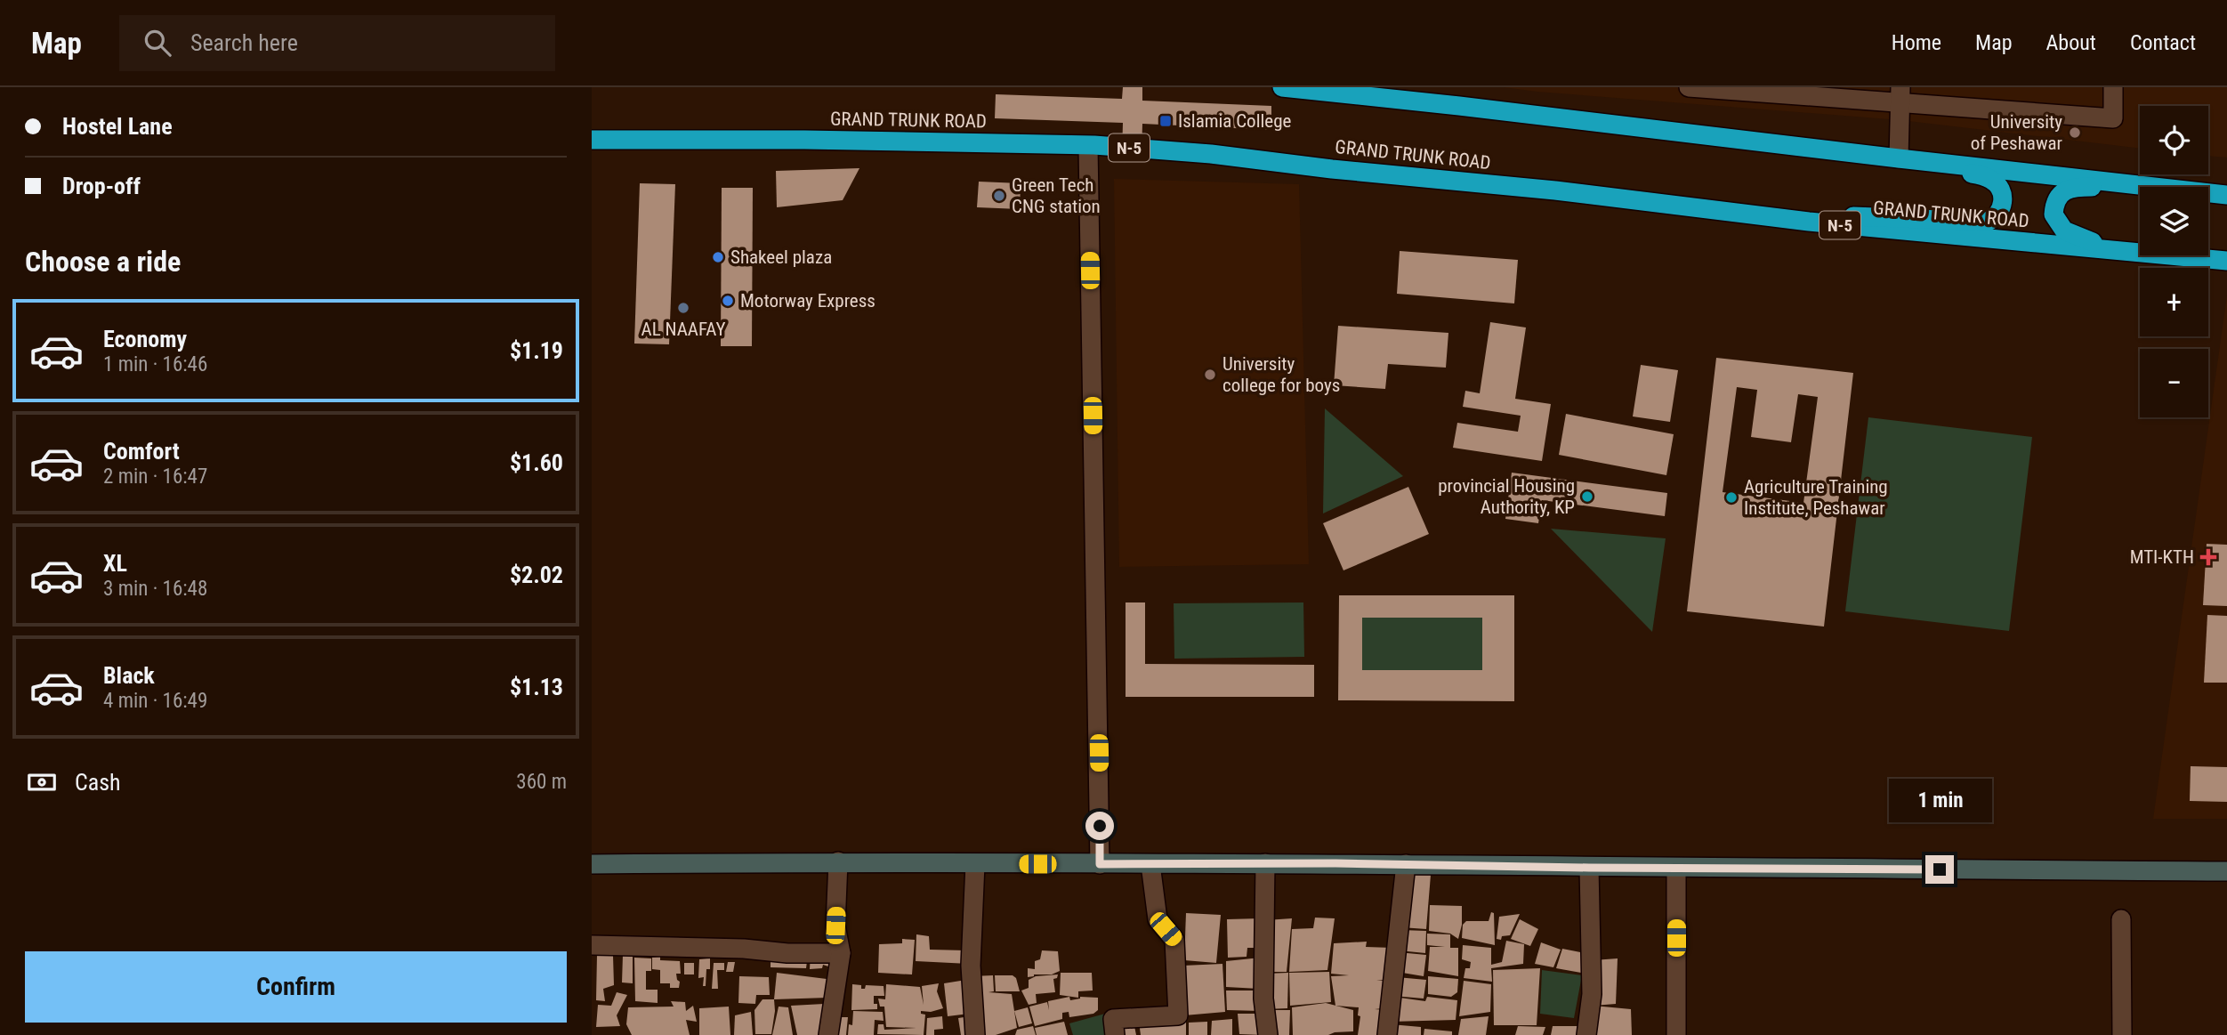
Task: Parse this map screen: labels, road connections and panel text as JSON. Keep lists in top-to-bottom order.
{
  "streets": {
    "highway": ["GRAND TRUNK ROAD", "N-5"]
  },
  "places": {
    "transit": ["Islamia College"],
    "other": [
      "University of Peshawar",
      "Green Tech CNG station",
      "Shakeel plaza",
      "Motorway Express",
      "AL NAAFAY",
      "University college for boys",
      "provincial Housing Authority, KP",
      "Agriculture Training Institute, Peshawar"
    ],
    "health": ["MTI-KTH"]
  },
  "page": {
    "header": "Map",
    "search": "Search here",
    "nav": [
      "Home",
      "Map",
      "About",
      "Contact"
    ],
    "banner": ["Hostel Lane", "Drop-off"],
    "map_buttons": ["+", "−"],
    "heading": "Choose a ride",
    "list": [
      {
        "name": "Economy",
        "note": "1 min · 16:46",
        "value": "$1.19"
      },
      {
        "name": "Comfort",
        "note": "2 min · 16:47",
        "value": "$1.60"
      },
      {
        "name": "XL",
        "note": "3 min · 16:48",
        "value": "$2.02"
      },
      {
        "name": "Black",
        "note": "4 min · 16:49",
        "value": "$1.13"
      }
    ],
    "pay": ["Cash", "360 m"],
    "bubble": "1 min",
    "buttons": "Confirm"
  }
}
